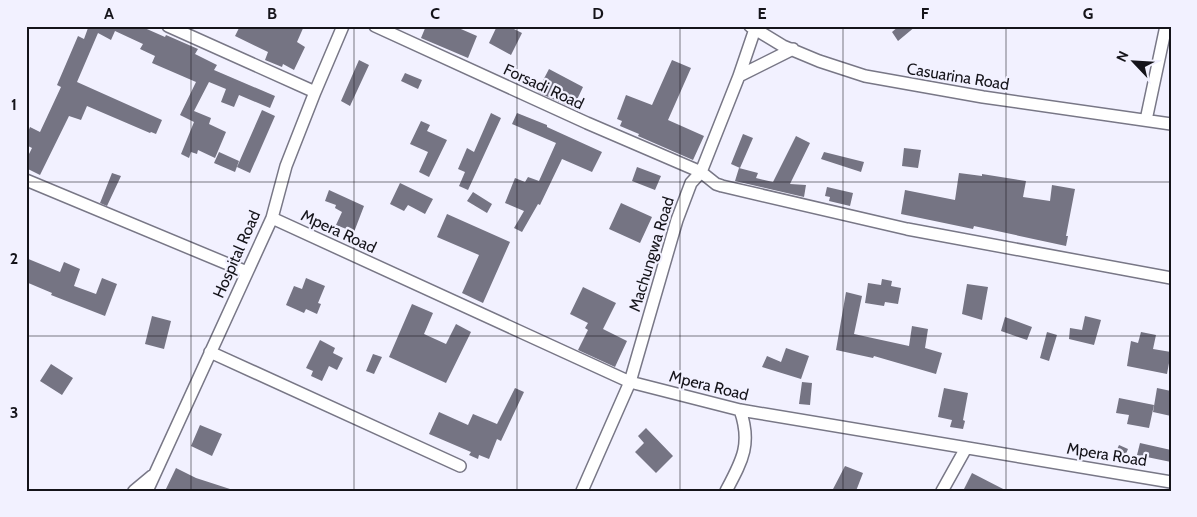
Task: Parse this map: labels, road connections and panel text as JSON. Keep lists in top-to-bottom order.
{
  "streets": {
    "street": [
      "Casuarina Road",
      "Forsadi Road",
      "Mpera Road",
      "Hospital Road",
      "Machungwa Road"
    ]
  },
  "crossings": [
    ["Casuarina Road", "Machungwa Road"],
    ["Forsadi Road", "Machungwa Road"],
    ["Mpera Road", "Hospital Road"],
    ["Mpera Road", "Machungwa Road"]
  ],
  "north": "top left",
  "grid": {
    "columns": [
      "A",
      "B",
      "C",
      "D",
      "E",
      "F",
      "G"
    ],
    "rows": ["1", "2", "3"]
  }
}
